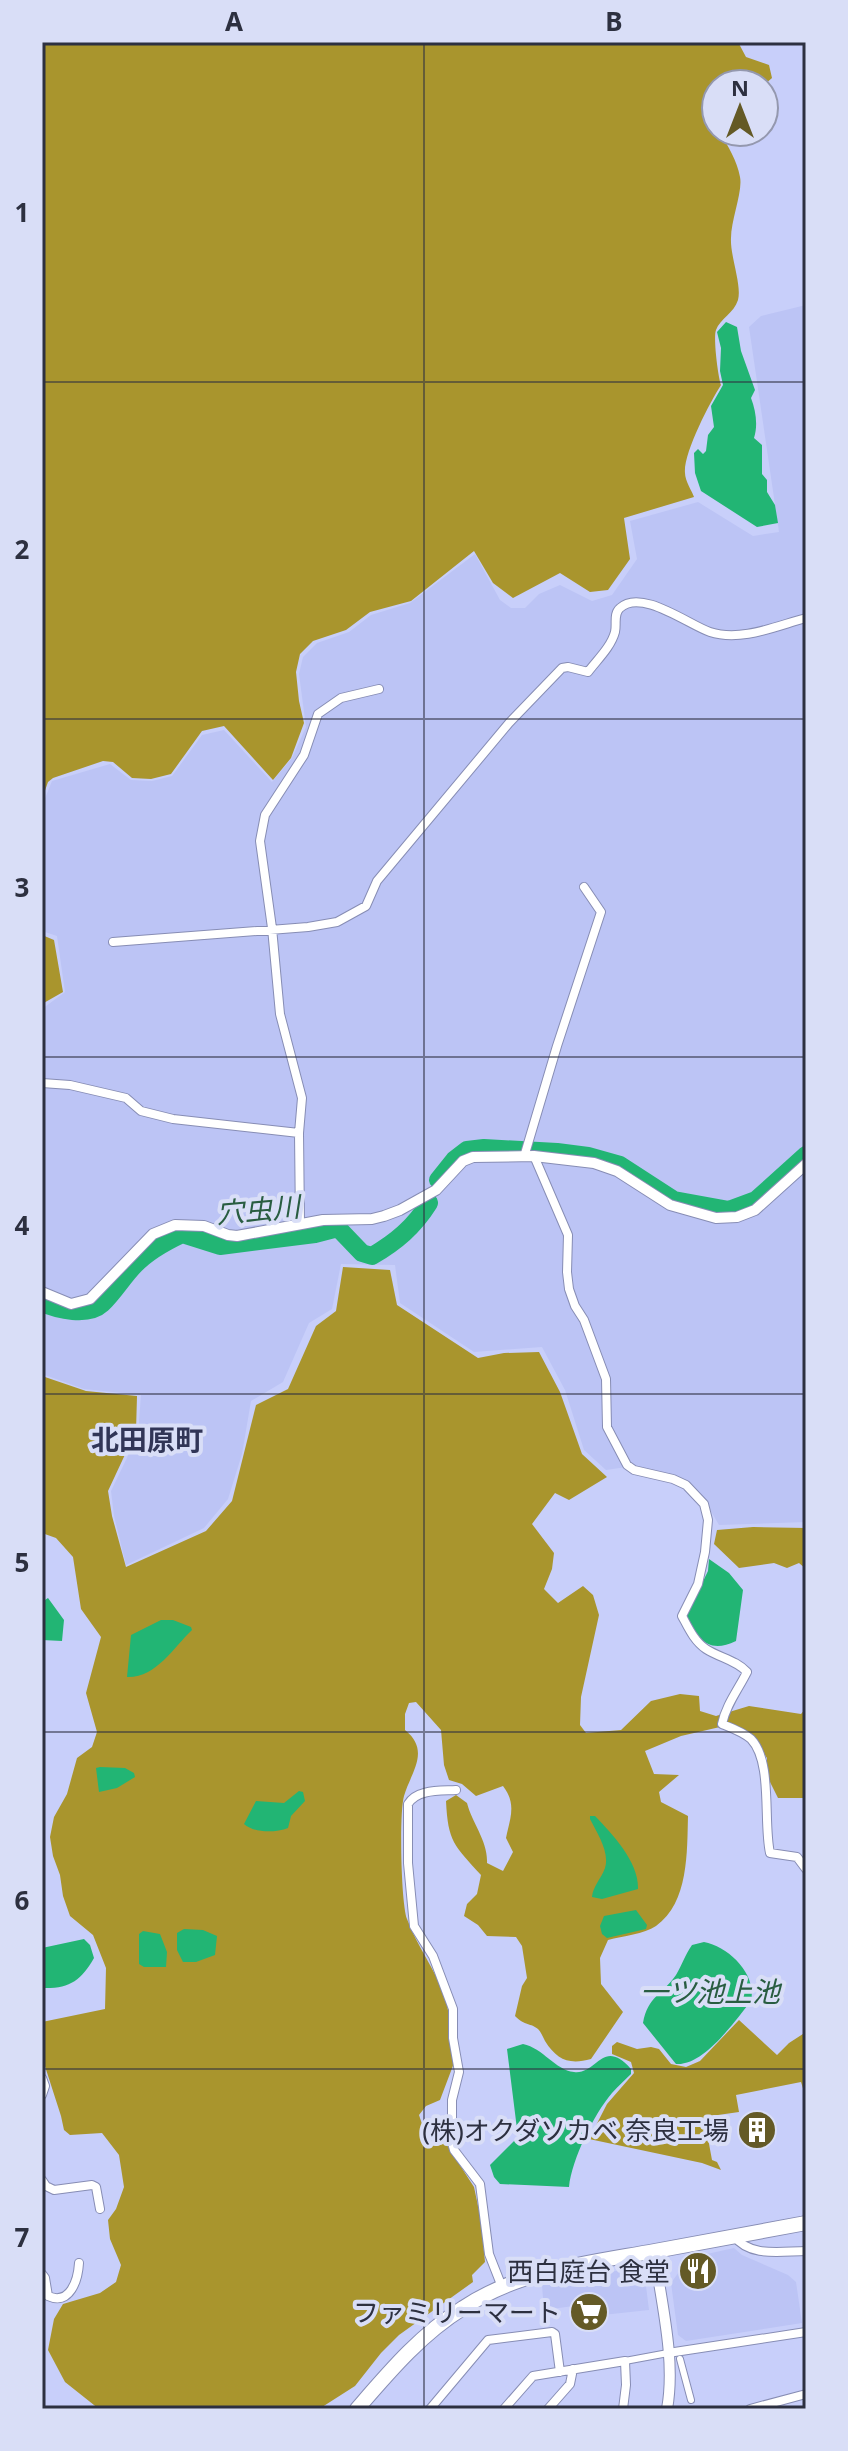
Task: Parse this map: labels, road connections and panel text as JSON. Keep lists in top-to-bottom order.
{
  "districts": ["北田原町"],
  "water": ["穴虫川", "一ツ池上池"],
  "places": {
    "building": ["(株)オクダソカベ 奈良工場"],
    "restaurant": ["西白庭台 食堂"],
    "supermarket": ["ファミリーマート"]
  },
  "north": "top",
  "grid": {
    "columns": ["A", "B"],
    "rows": [
      "1",
      "2",
      "3",
      "4",
      "5",
      "6",
      "7"
    ]
  }
}
